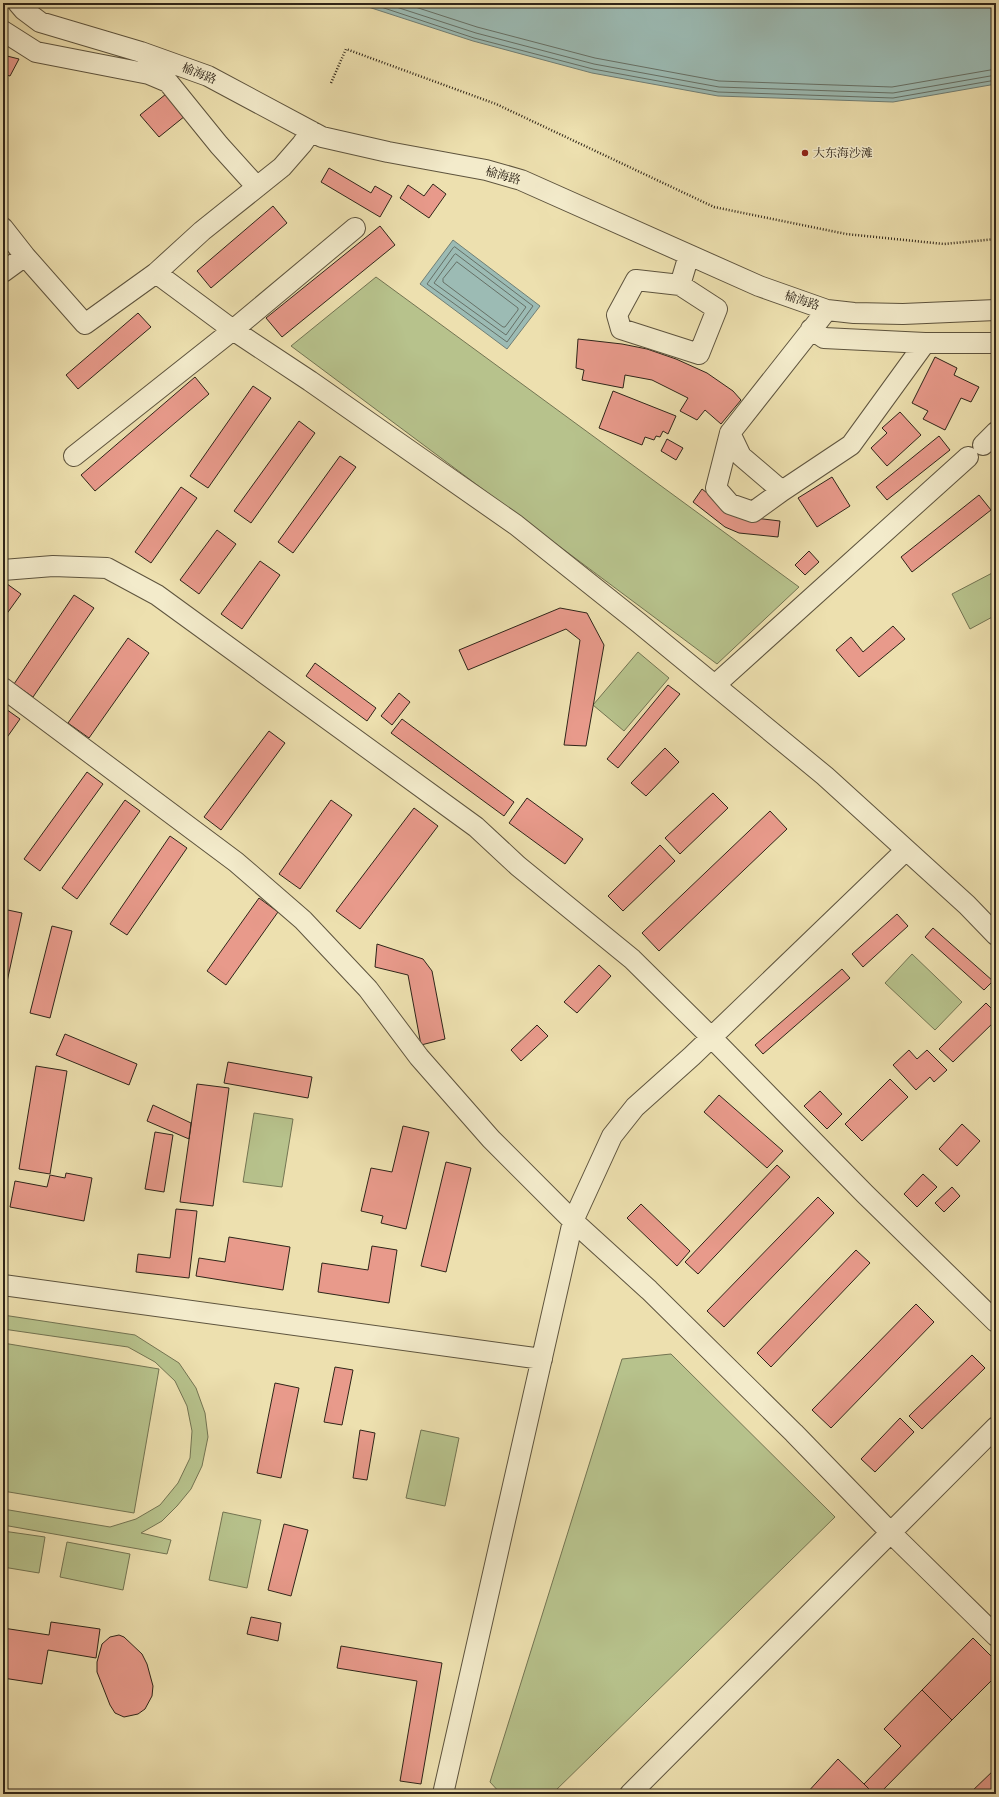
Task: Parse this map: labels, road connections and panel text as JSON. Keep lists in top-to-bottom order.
{
  "streets": {
    "street": ["榆海路"]
  },
  "places": ["大东海沙滩"]
}
